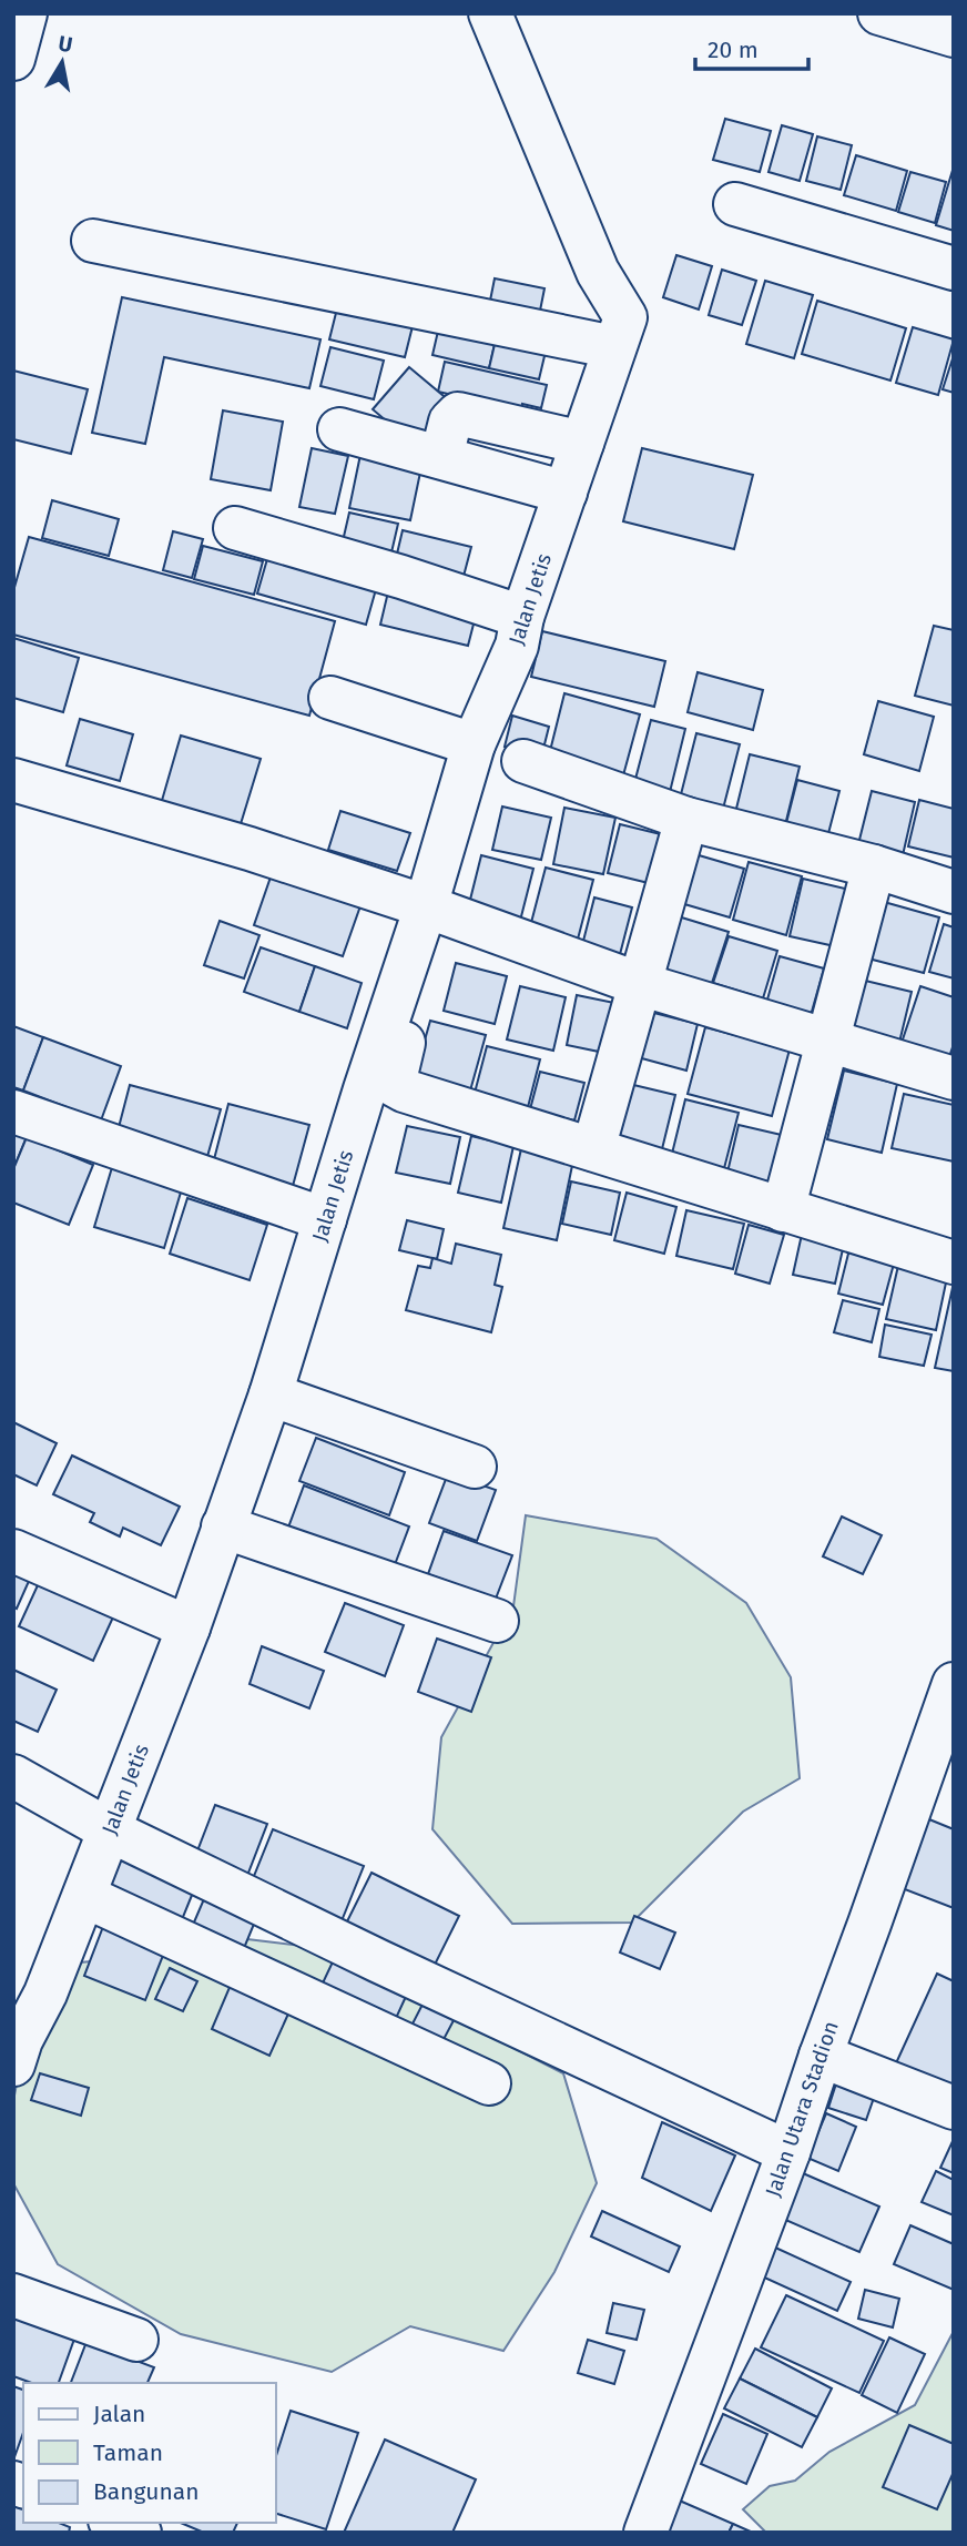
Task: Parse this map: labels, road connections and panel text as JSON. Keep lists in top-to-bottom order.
{
  "streets": {
    "street": ["Jalan Jetis", "Jalan Utara Stadion"]
  },
  "legend": ["Jalan", "Taman", "Bangunan"],
  "scale_bar": "20 m",
  "north": "top"
}
